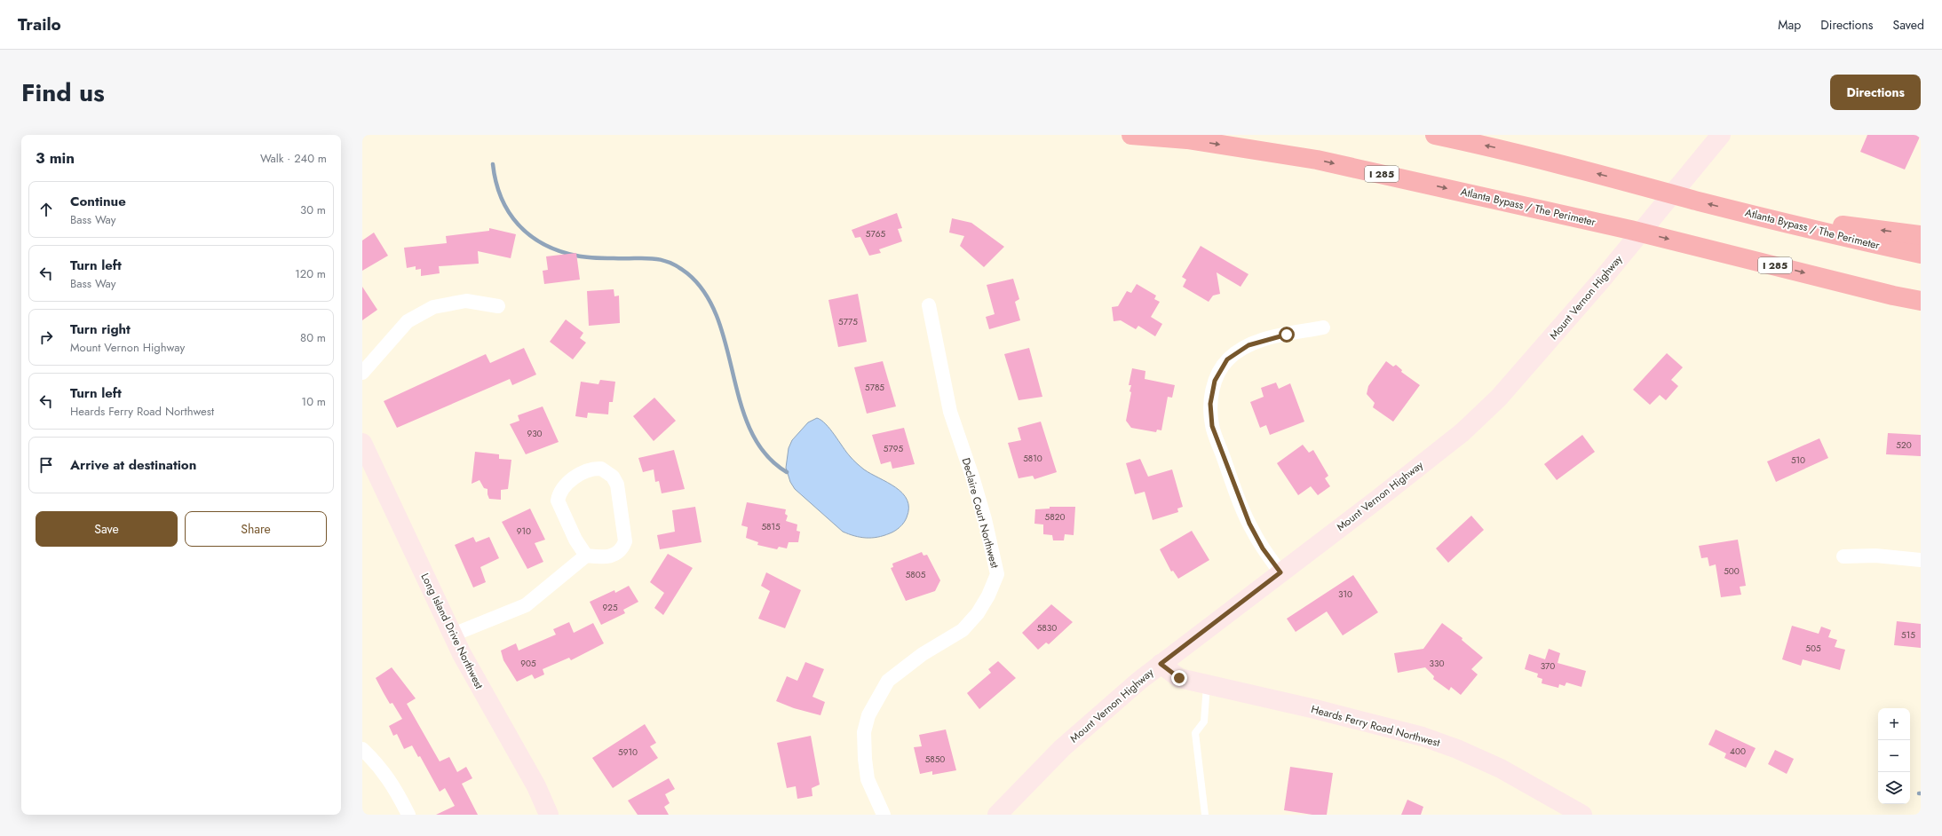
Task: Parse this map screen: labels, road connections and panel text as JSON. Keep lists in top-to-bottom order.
{
  "streets": {
    "highway": ["I 285", "Atlanta Bypass / The Perimeter"],
    "street": [
      "Mount Vernon Highway",
      "Declaire Court Northwest",
      "Long Island Drive Northwest",
      "Heards Ferry Road Northwest"
    ]
  },
  "crossings": [
    ["Mount Vernon Highway", "Heards Ferry Road Northwest"]
  ],
  "house_numbers": [
    "5765",
    "5775",
    "5785",
    "930",
    "520",
    "5795",
    "5810",
    "510",
    "5820",
    "5815",
    "910",
    "500",
    "5805",
    "310",
    "925",
    "5830",
    "515",
    "505",
    "905",
    "330",
    "370",
    "400",
    "5910",
    "5850"
  ],
  "page": {
    "header": "Trailo",
    "nav": ["Map", "Directions", "Saved"],
    "title": "Find us",
    "buttons": [
      "Directions",
      ["Save", "Share"]
    ],
    "heading": ["3 min", "Walk · 240 m"],
    "list": [
      ["Continue", "Bass Way", "30 m"],
      ["Turn left", "Bass Way", "120 m"],
      ["Turn right", "Mount Vernon Highway", "80 m"],
      ["Turn left", "Heards Ferry Road Northwest", "10 m"],
      "Arrive at destination"
    ],
    "map_buttons": ["+", "−"]
  }
}
